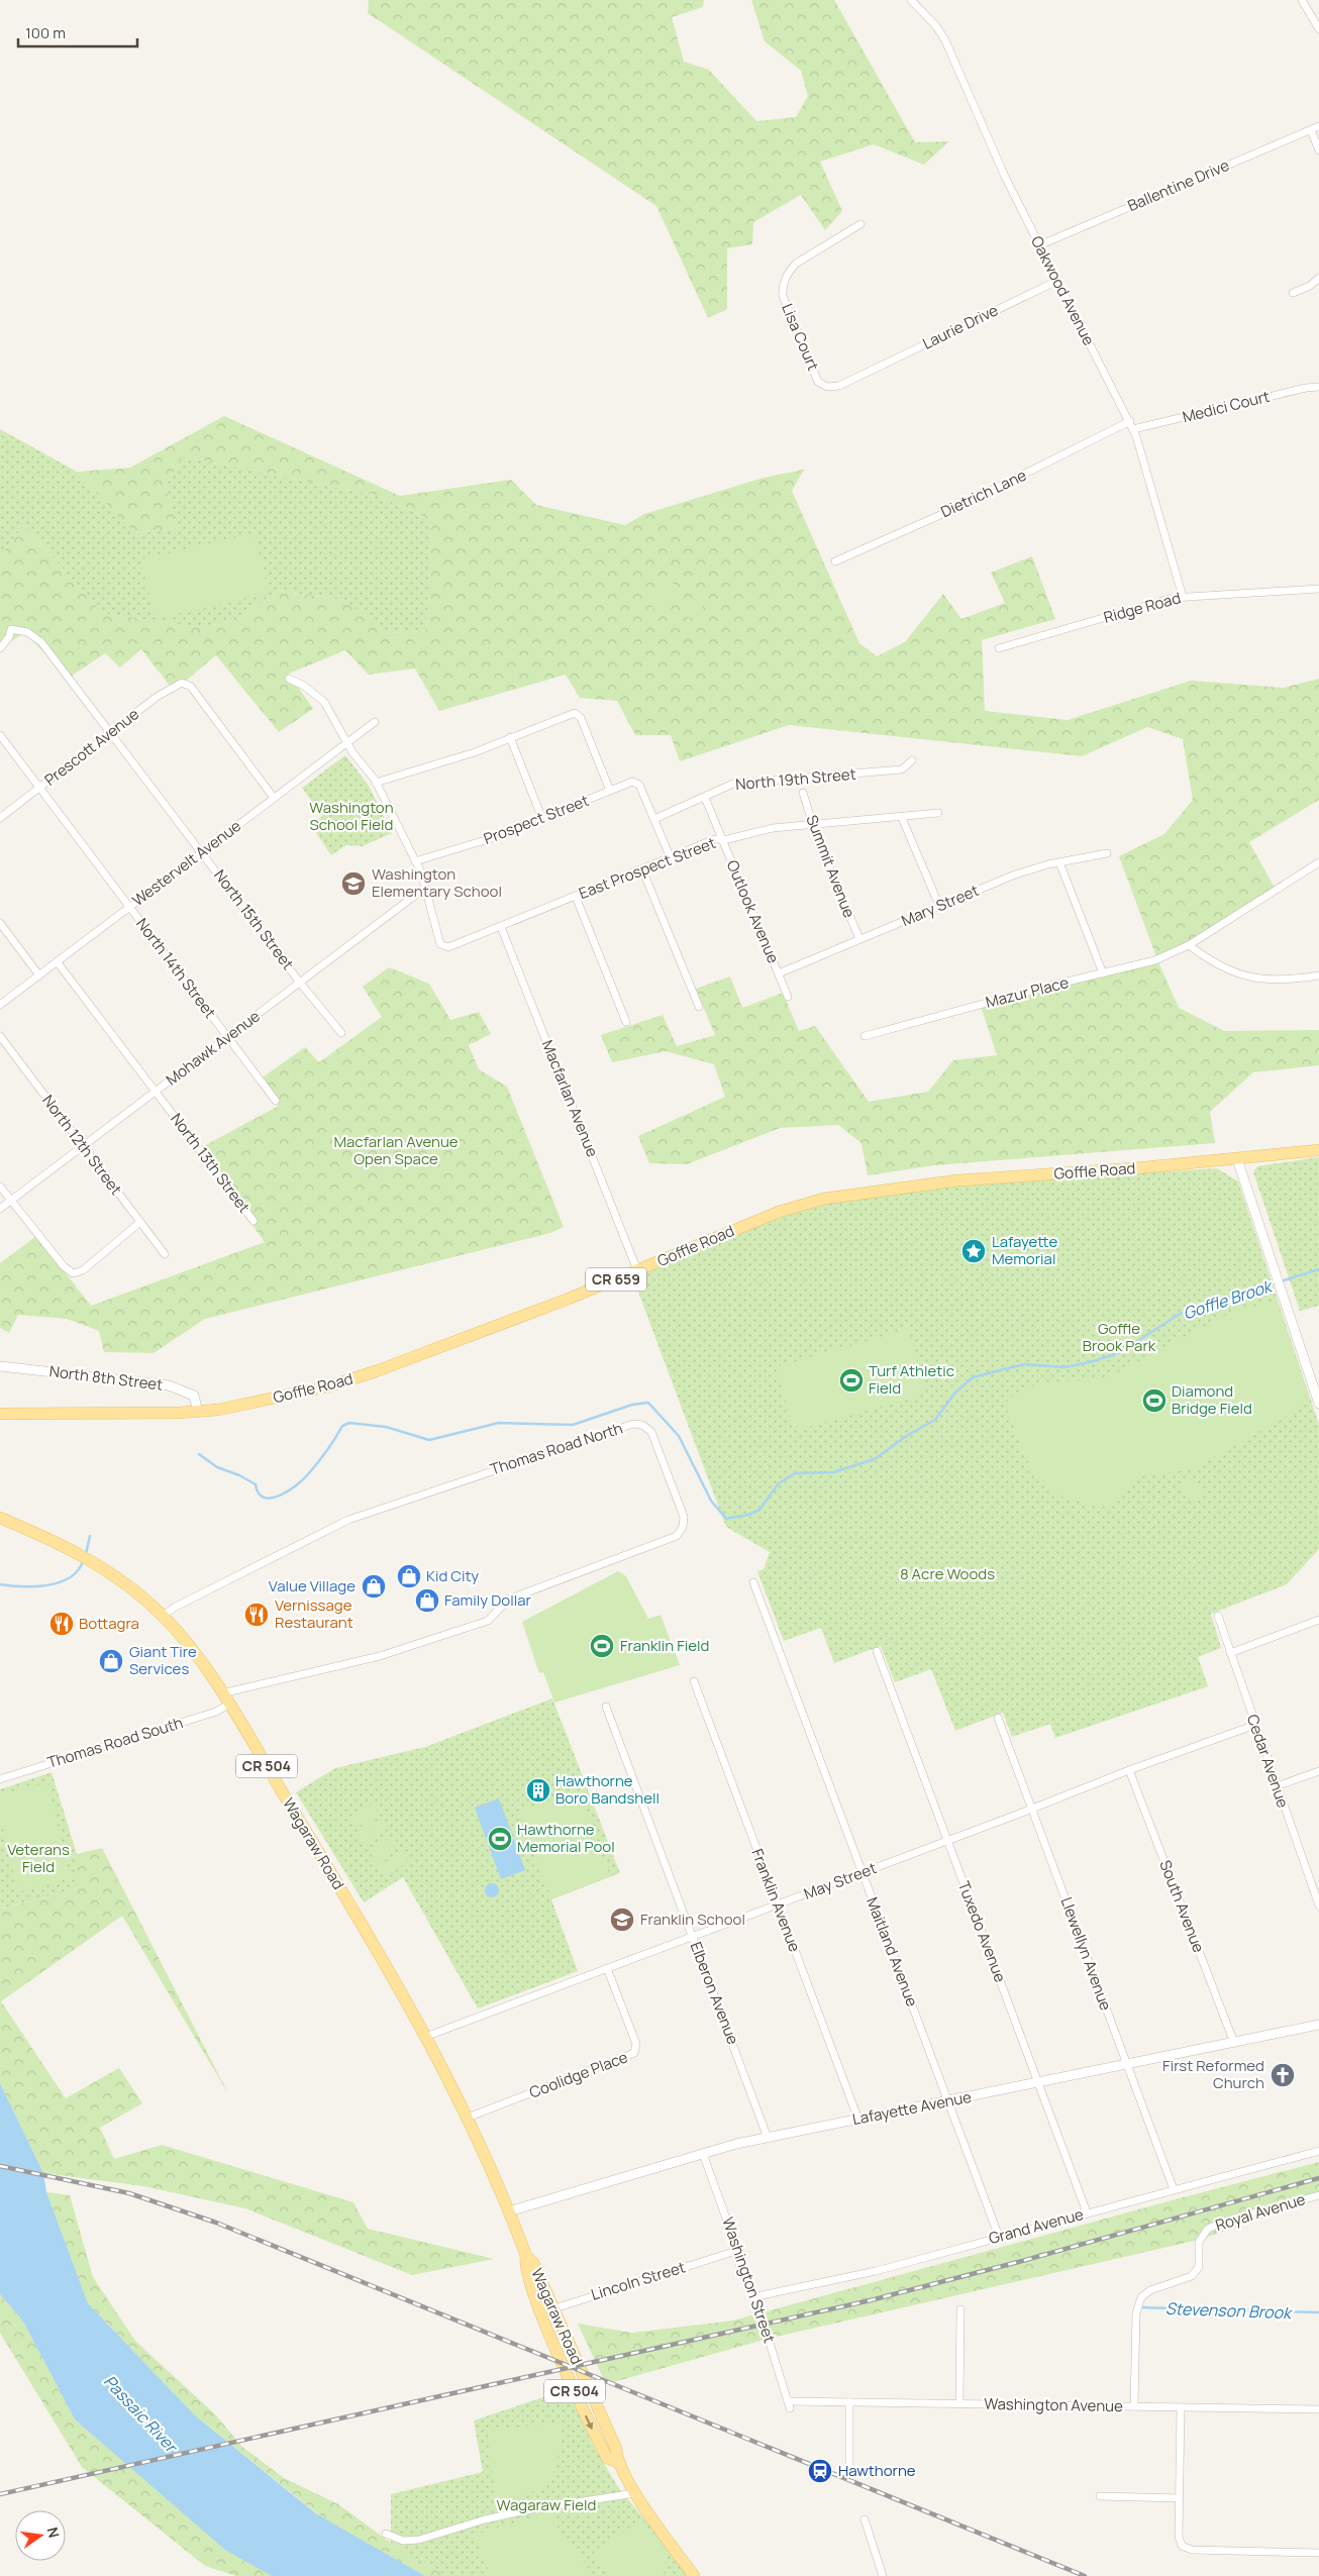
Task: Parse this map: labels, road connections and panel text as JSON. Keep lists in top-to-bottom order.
{
  "streets": {
    "main road": [
      "Goffle Road",
      "CR 659",
      "CR 504",
      "Wagaraw Road"
    ],
    "street": [
      "Ballentine Drive",
      "Oakwood Avenue",
      "Laurie Drive",
      "Lisa Court",
      "Medici Court",
      "Dietrich Lane",
      "Ridge Road",
      "Prescott Avenue",
      "North 19th Street",
      "Prospect Street",
      "Westervelt Avenue",
      "Summit Avenue",
      "East Prospect Street",
      "Mary Street",
      "Outlook Avenue",
      "North 15th Street",
      "North 14th Street",
      "Mazur Place",
      "Mohawk Avenue",
      "Macfarlan Avenue",
      "North 12th Street",
      "North 13th Street",
      "North 8th Street",
      "Thomas Road North",
      "Thomas Road South",
      "Cedar Avenue",
      "May Street",
      "Franklin Avenue",
      "South Avenue",
      "Tuxedo Avenue",
      "Maitland Avenue",
      "Llewellyn Avenue",
      "Elberon Avenue",
      "Coolidge Place",
      "Lafayette Avenue",
      "Royal Avenue",
      "Grand Avenue",
      "Washington Street",
      "Lincoln Street",
      "Washington Avenue"
    ]
  },
  "crossings": [
    ["Ballentine Drive", "Oakwood Avenue"],
    ["Oakwood Avenue", "Laurie Drive"],
    ["Oakwood Avenue", "Medici Court"],
    ["Oakwood Avenue", "Dietrich Lane"],
    ["Oakwood Avenue", "Ridge Road"],
    ["Laurie Drive", "Lisa Court"],
    ["Prescott Avenue", "Westervelt Avenue"],
    ["Prescott Avenue", "North 15th Street"],
    ["Prescott Avenue", "North 14th Street"],
    ["North 19th Street", "Prospect Street"],
    ["North 19th Street", "Outlook Avenue"],
    ["Westervelt Avenue", "North 15th Street"],
    ["Westervelt Avenue", "North 14th Street"],
    ["Westervelt Avenue", "North 13th Street"],
    ["Summit Avenue", "East Prospect Street"],
    ["Summit Avenue", "Mary Street"],
    ["East Prospect Street", "Outlook Avenue"],
    ["East Prospect Street", "Mohawk Avenue"],
    ["East Prospect Street", "Macfarlan Avenue"],
    ["Mary Street", "Outlook Avenue"],
    ["North 15th Street", "Mohawk Avenue"],
    ["North 14th Street", "Mohawk Avenue"],
    ["Mohawk Avenue", "North 12th Street"],
    ["Mohawk Avenue", "North 13th Street"],
    ["Macfarlan Avenue", "Goffle Road"],
    ["Goffle Road", "North 8th Street"],
    ["Thomas Road North", "Wagaraw Road"],
    ["Thomas Road South", "Wagaraw Road"],
    ["Cedar Avenue", "May Street"],
    ["Wagaraw Road", "May Street"],
    ["Wagaraw Road", "Coolidge Place"],
    ["Wagaraw Road", "Lafayette Avenue"],
    ["Wagaraw Road", "Lincoln Street"],
    ["May Street", "Franklin Avenue"],
    ["May Street", "South Avenue"],
    ["May Street", "Tuxedo Avenue"],
    ["May Street", "Maitland Avenue"],
    ["May Street", "Llewellyn Avenue"],
    ["May Street", "Elberon Avenue"],
    ["May Street", "Coolidge Place"],
    ["Franklin Avenue", "Lafayette Avenue"],
    ["South Avenue", "Lafayette Avenue"],
    ["Tuxedo Avenue", "Lafayette Avenue"],
    ["Tuxedo Avenue", "Grand Avenue"],
    ["Maitland Avenue", "Lafayette Avenue"],
    ["Maitland Avenue", "Grand Avenue"],
    ["Llewellyn Avenue", "Lafayette Avenue"],
    ["Llewellyn Avenue", "Grand Avenue"],
    ["Elberon Avenue", "Lafayette Avenue"],
    ["Lafayette Avenue", "Washington Street"],
    ["Royal Avenue", "Washington Avenue"],
    ["Grand Avenue", "Washington Street"],
    ["Washington Street", "Lincoln Street"],
    ["Washington Street", "Washington Avenue"]
  ],
  "water": ["Goffle Brook", "Stevenson Brook", "Passaic River"],
  "parks": [
    "Washington School Field",
    "Macfarlan Avenue Open Space",
    "Goffle Brook Park",
    "8 Acre Woods",
    "Veterans Field",
    "Wagaraw Field"
  ],
  "places": {
    "school or university": ["Washington Elementary School", "Franklin School"],
    "place": ["Lafayette Memorial"],
    "sports": [
      "Turf Athletic Field",
      "Diamond Bridge Field",
      "Franklin Field",
      "Hawthorne Memorial Pool"
    ],
    "shop": [
      "Kid City",
      "Value Village",
      "Family Dollar",
      "Giant Tire Services"
    ],
    "restaurant": ["Vernissage Restaurant", "Bottagra"],
    "building": ["Hawthorne Boro Bandshell"],
    "church": ["First Reformed Church"],
    "station": ["Hawthorne"]
  },
  "scale_bar": "100 m",
  "north": "right"
}
